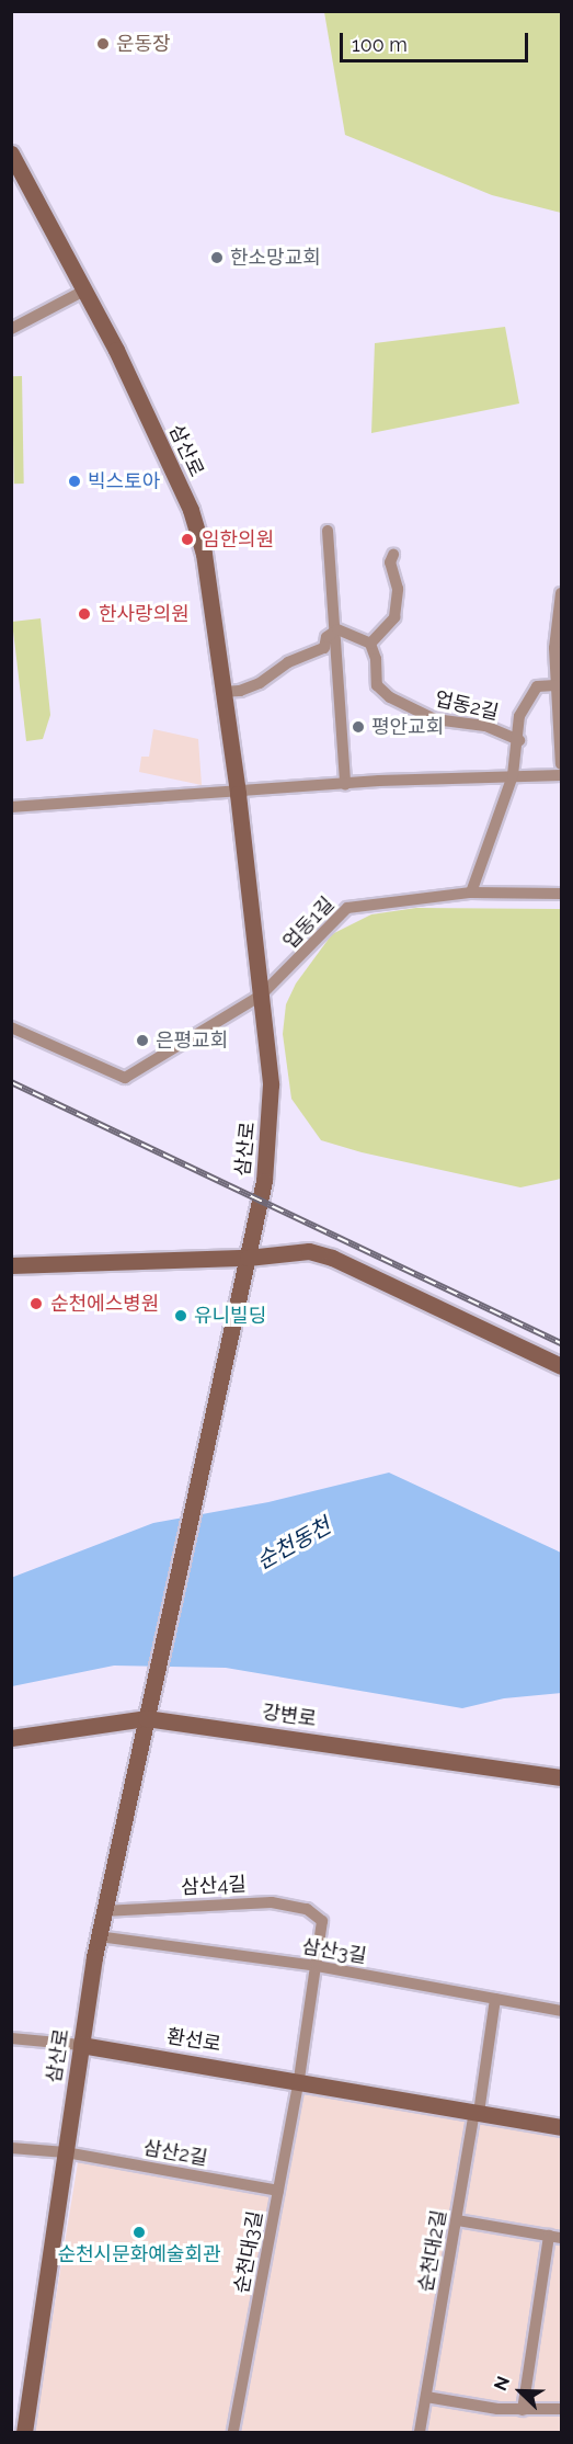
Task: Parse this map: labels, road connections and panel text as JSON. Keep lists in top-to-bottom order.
{
  "streets": {
    "main road": ["삼산로", "강변로", "환선로"],
    "street": [
      "업동2길",
      "업동1길",
      "삼산4길",
      "삼산3길",
      "삼산2길",
      "순천대2길",
      "순천대3길"
    ]
  },
  "crossings": [
    ["삼산로", "업동1길"],
    ["삼산로", "강변로"],
    ["삼산로", "삼산4길"],
    ["삼산로", "삼산3길"],
    ["삼산로", "환선로"],
    ["삼산로", "삼산2길"],
    ["삼산4길", "삼산3길"],
    ["환선로", "순천대2길"],
    ["환선로", "순천대3길"],
    ["삼산2길", "순천대3길"]
  ],
  "water": ["순천동천"],
  "places": [
    "운동장",
    "한소망교회",
    "빅스토아",
    "임한의원",
    "한사랑의원",
    "평안교회",
    "은평교회",
    "순천에스병원",
    "유니빌딩",
    "순천시문화예술회관"
  ],
  "scale_bar": "100 m",
  "north": "top left"
}
